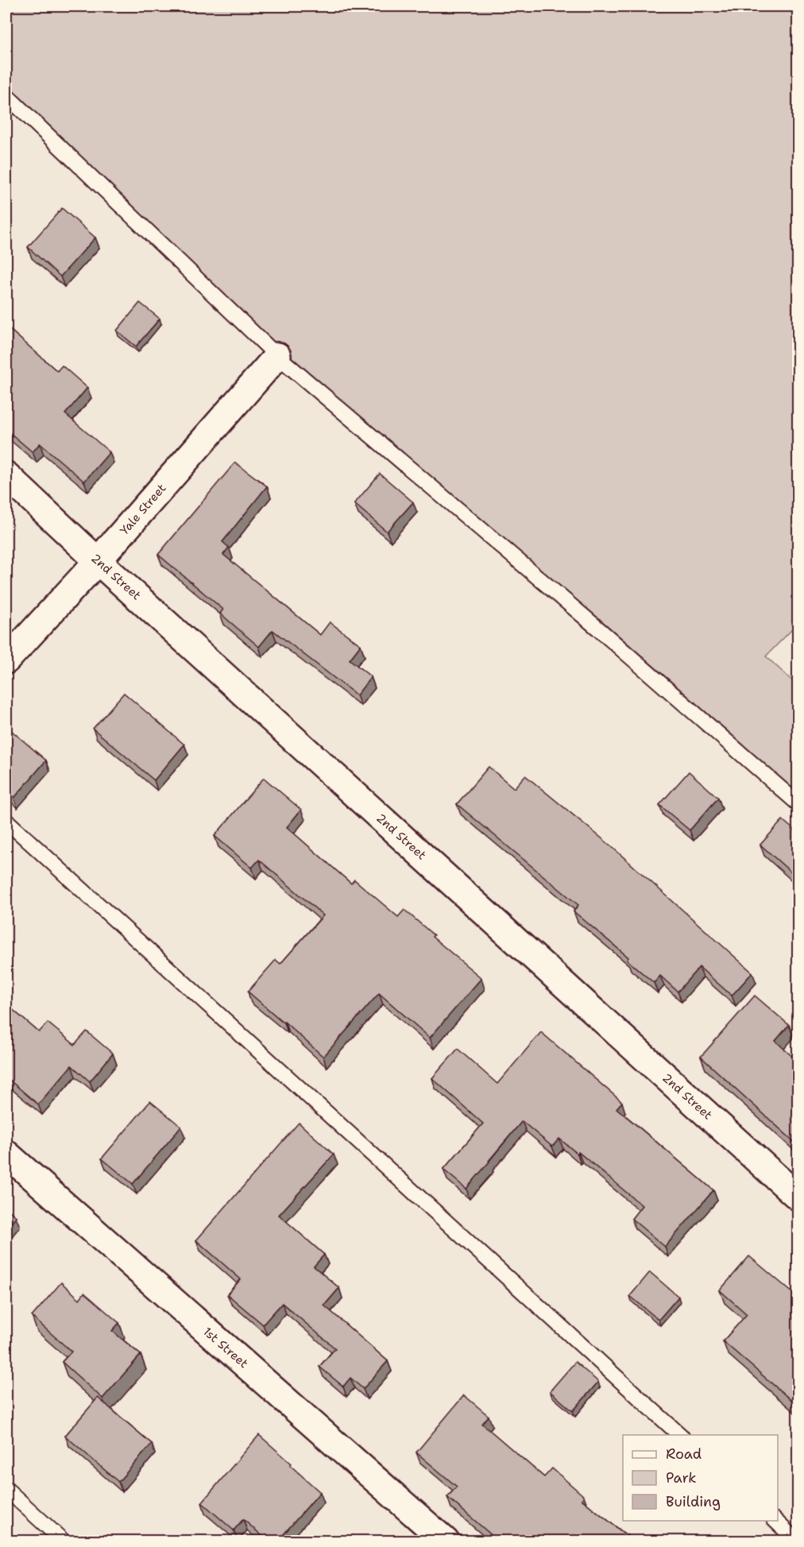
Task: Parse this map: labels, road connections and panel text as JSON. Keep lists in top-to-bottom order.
{
  "streets": {
    "street": ["Yale Street", "2nd Street", "1st Street"]
  },
  "crossings": [
    ["Yale Street", "2nd Street"]
  ],
  "legend": ["Road", "Park", "Building"]
}
